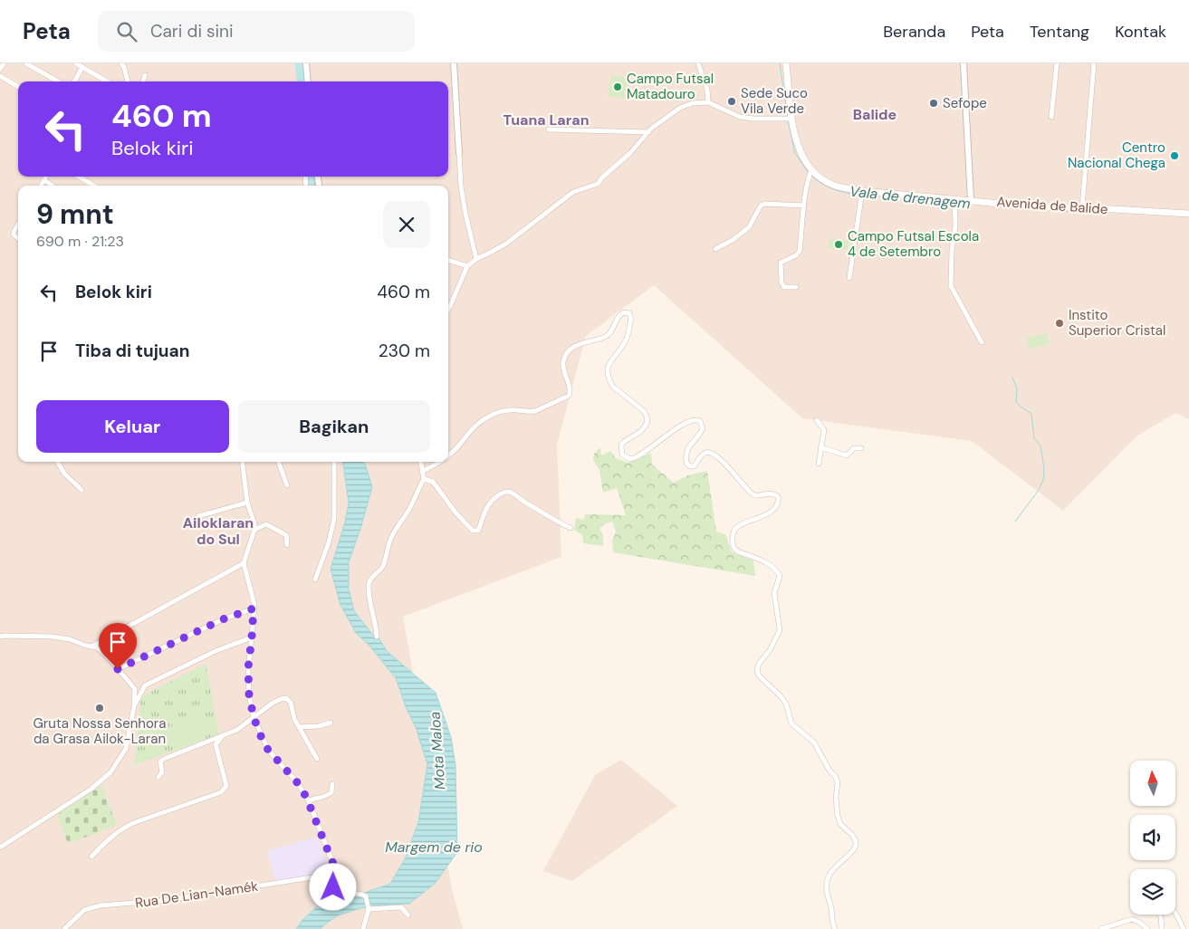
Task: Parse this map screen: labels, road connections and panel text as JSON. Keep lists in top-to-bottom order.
{
  "streets": {
    "main road": ["Avenida de Balide"],
    "street": ["Rua De Lian-Namék"]
  },
  "districts": ["Balide", "Tuana Laran", "Ailoklaran do Sul"],
  "water": ["Vala de drenagem", "Mota Maloa", "Margem de rio"],
  "places": [
    "Campo Futsal Matadouro",
    "Sede Suco Vila Verde",
    "Sefope",
    "Centro Nacional Chega",
    "Campo Futsal Escola 4 de Setembro",
    "Instito Superior Cristal",
    "Gruta Nossa Senhora da Grasa Ailok-Laran"
  ],
  "north": "top",
  "page": {
    "header": "Peta",
    "search": "Cari di sini",
    "nav": [
      "Beranda",
      "Peta",
      "Tentang",
      "Kontak"
    ],
    "turn": ["460 m", "Belok kiri"],
    "heading": ["9 mnt", "690 m · 21:23"],
    "list": [
      {
        "name": "Belok kiri",
        "value": "460 m"
      },
      {
        "name": "Tiba di tujuan",
        "value": "230 m"
      }
    ],
    "buttons": ["Keluar", "Bagikan"]
  }
}
